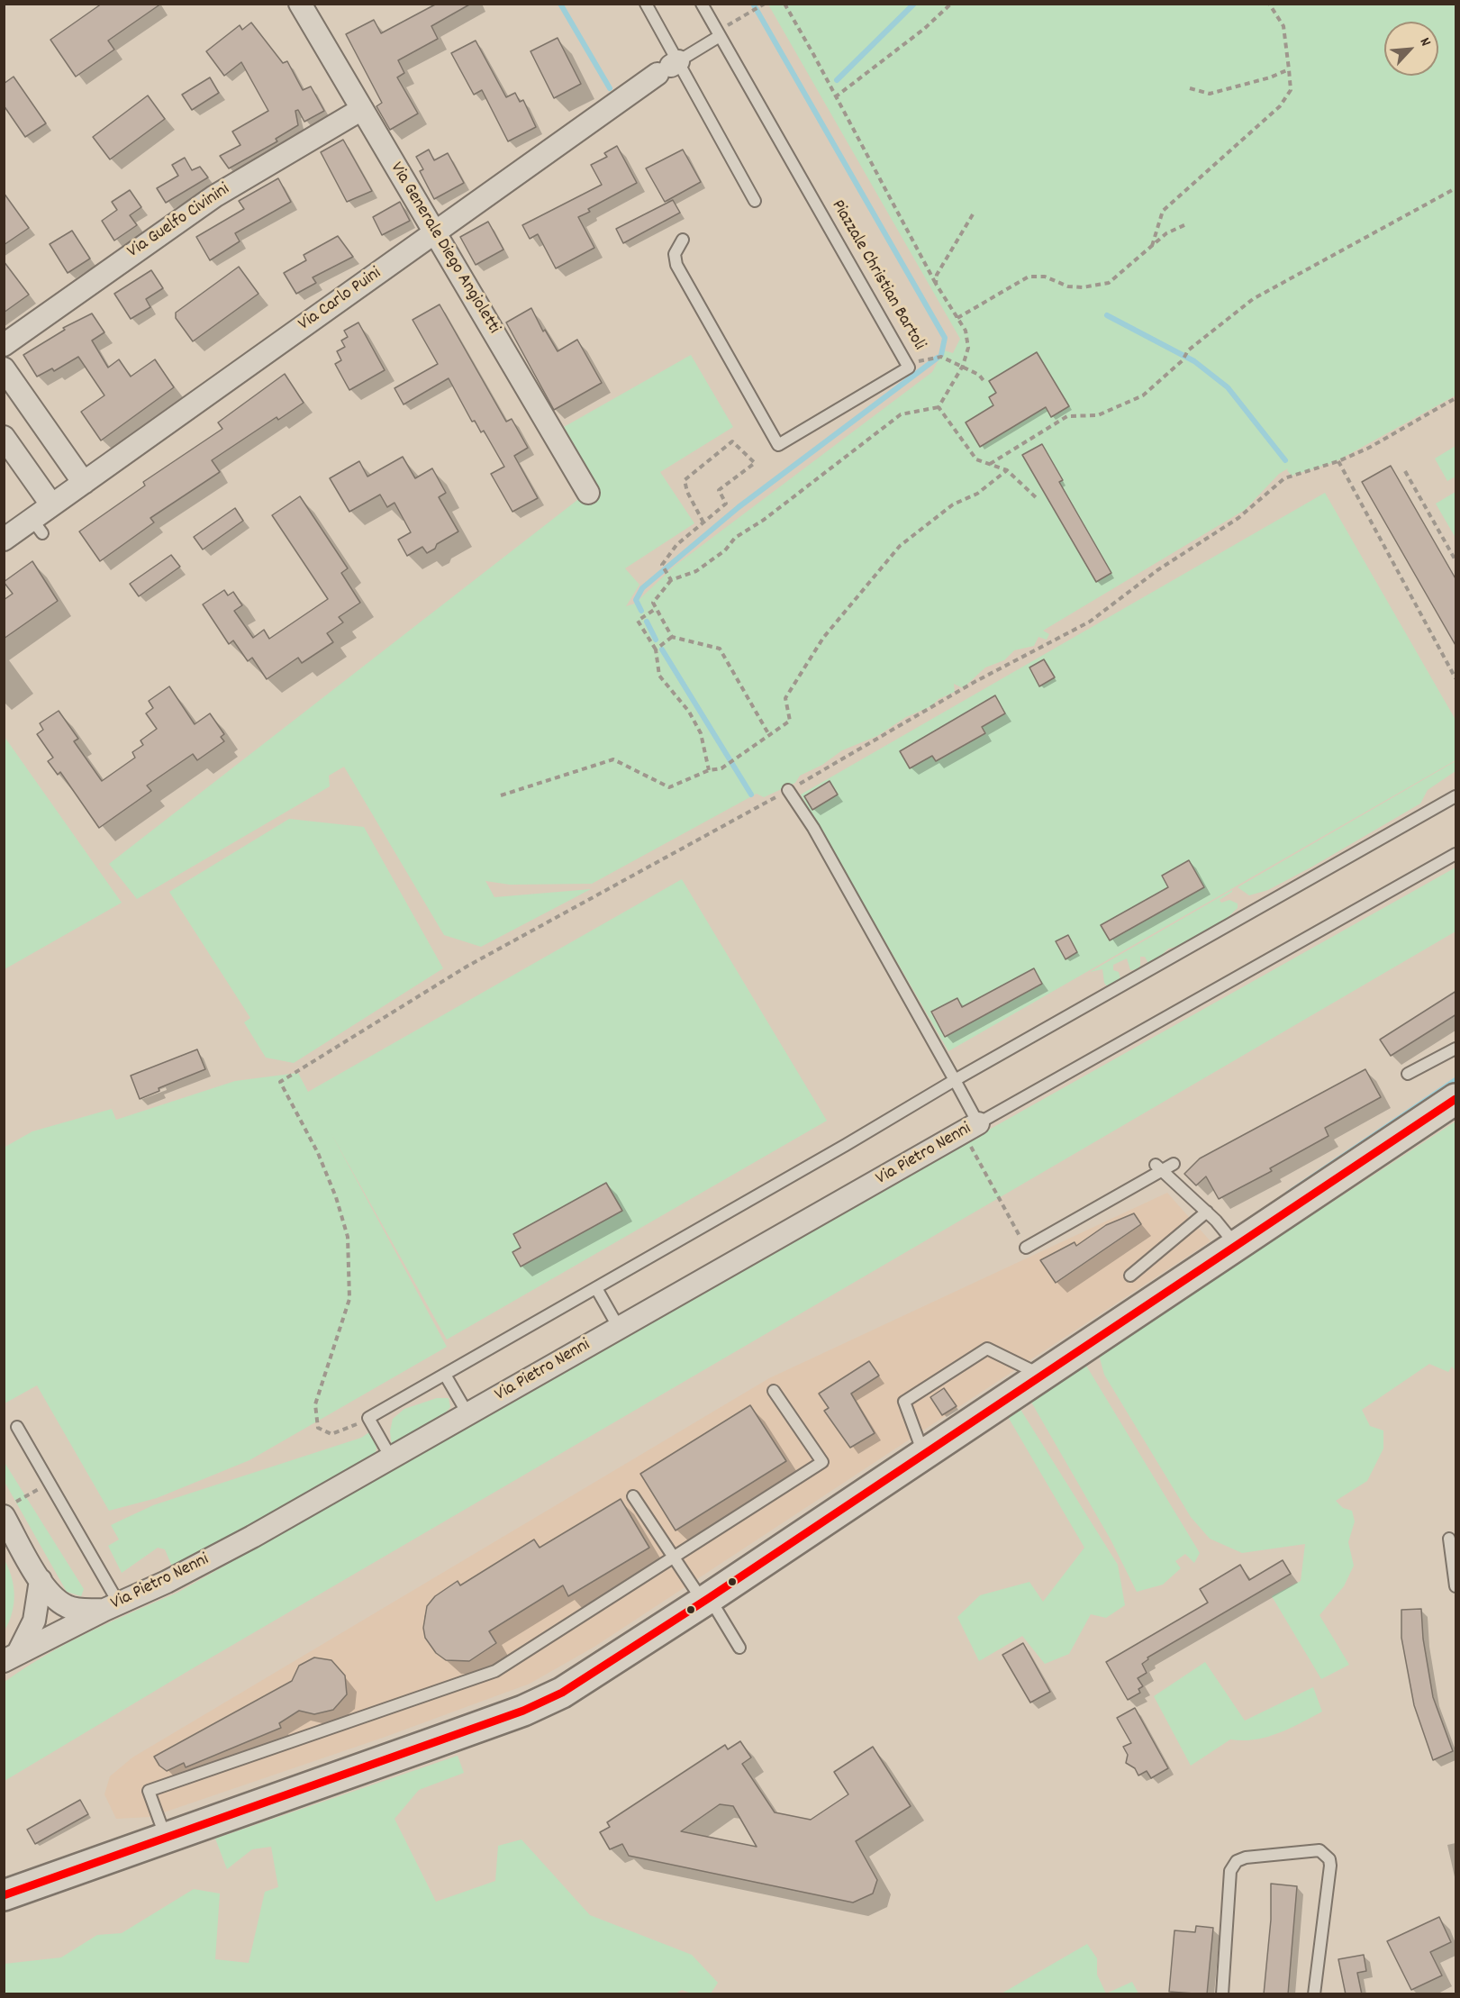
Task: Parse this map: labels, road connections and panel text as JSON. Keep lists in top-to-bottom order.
{
  "streets": {
    "street": [
      "Via Guelfo Civinini",
      "Via Generale Diego Angioletti",
      "Via Carlo Puini",
      "Via Pietro Nenni"
    ],
    "lane": ["Piazzale Christian Bartoli"]
  },
  "crossings": [
    ["Via Guelfo Civinini", "Via Generale Diego Angioletti"],
    ["Via Generale Diego Angioletti", "Via Carlo Puini"]
  ],
  "north": "top right"
}
